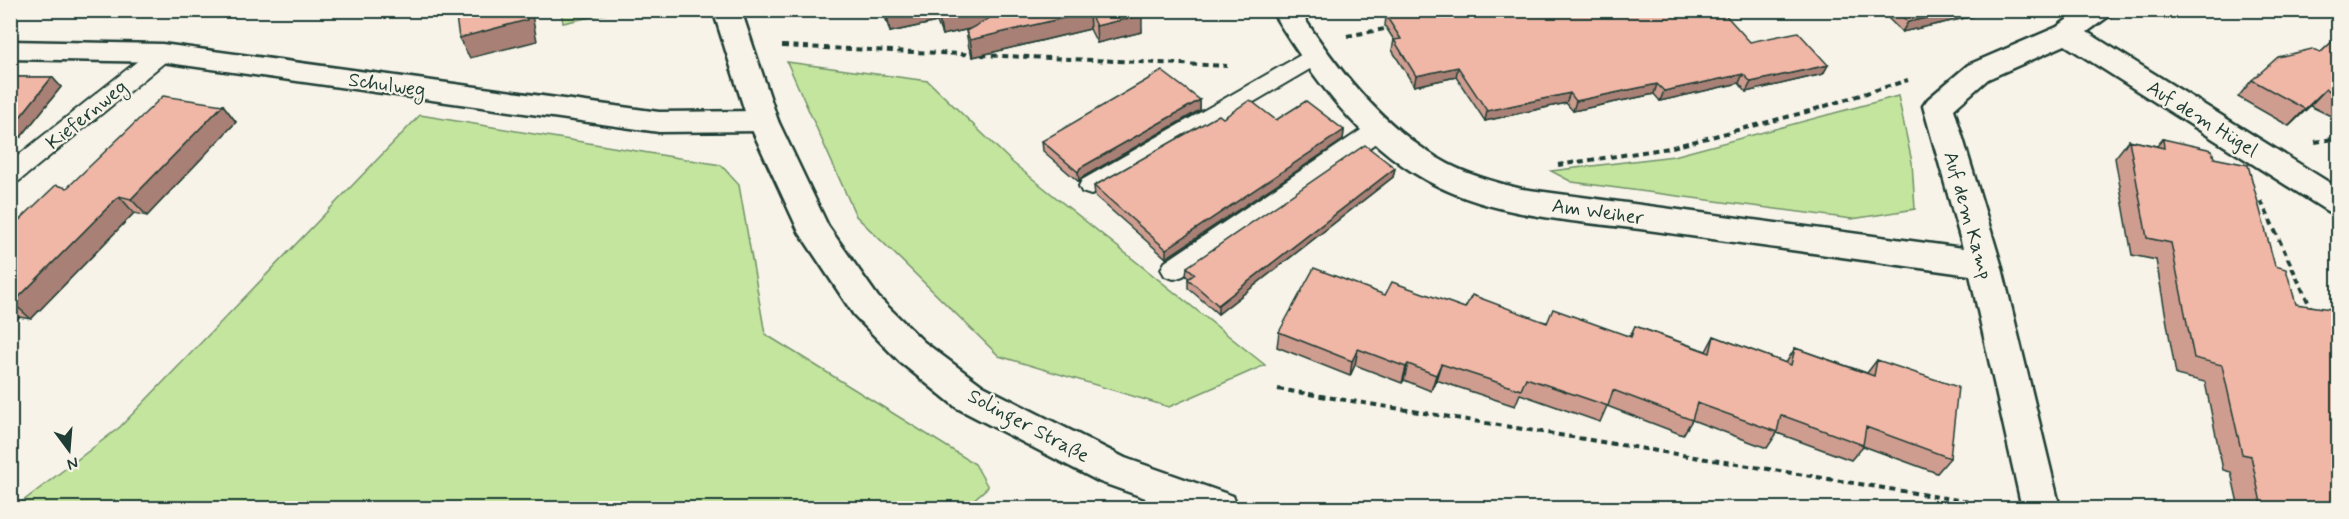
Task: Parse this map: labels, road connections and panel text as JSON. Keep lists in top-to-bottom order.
{
  "streets": {
    "street": [
      "Schulweg",
      "Auf dem Hügel",
      "Am Weiher",
      "Auf dem Kamp",
      "Solinger Straße"
    ],
    "lane": ["Kiefernweg"]
  },
  "crossings": [
    ["Schulweg", "Kiefernweg"],
    ["Schulweg", "Solinger Straße"],
    ["Auf dem Hügel", "Auf dem Kamp"],
    ["Am Weiher", "Auf dem Kamp"]
  ],
  "north": "bottom"
}
